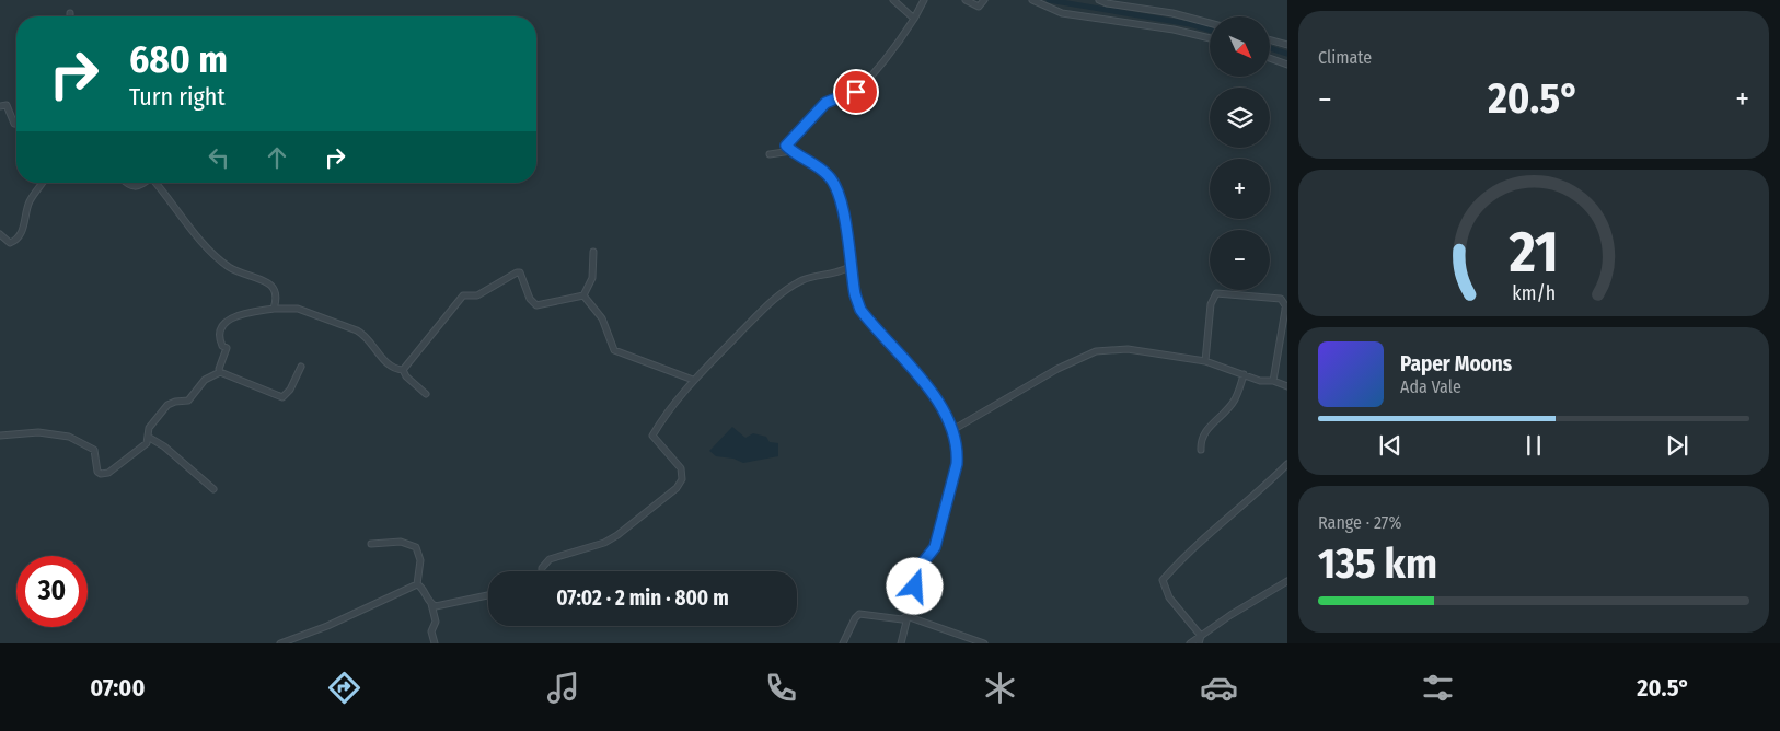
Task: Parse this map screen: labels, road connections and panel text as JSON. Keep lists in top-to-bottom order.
{
  "north": "bottom right",
  "page": {
    "tile": [
      "Climate",
      ["Range · 27%", "135 km"]
    ],
    "map_buttons": ["+", "−"],
    "turn": ["680 m", "Turn right"],
    "heat": ["−", "20.5°", "+"],
    "song": ["Paper Moons", "Ada Vale"],
    "limit": "30",
    "trip": "07:02 · 2 min · 800 m",
    "tabs": ["07:00", "20.5°"],
    "gauge": ["21", "km/h"]
  }
}
